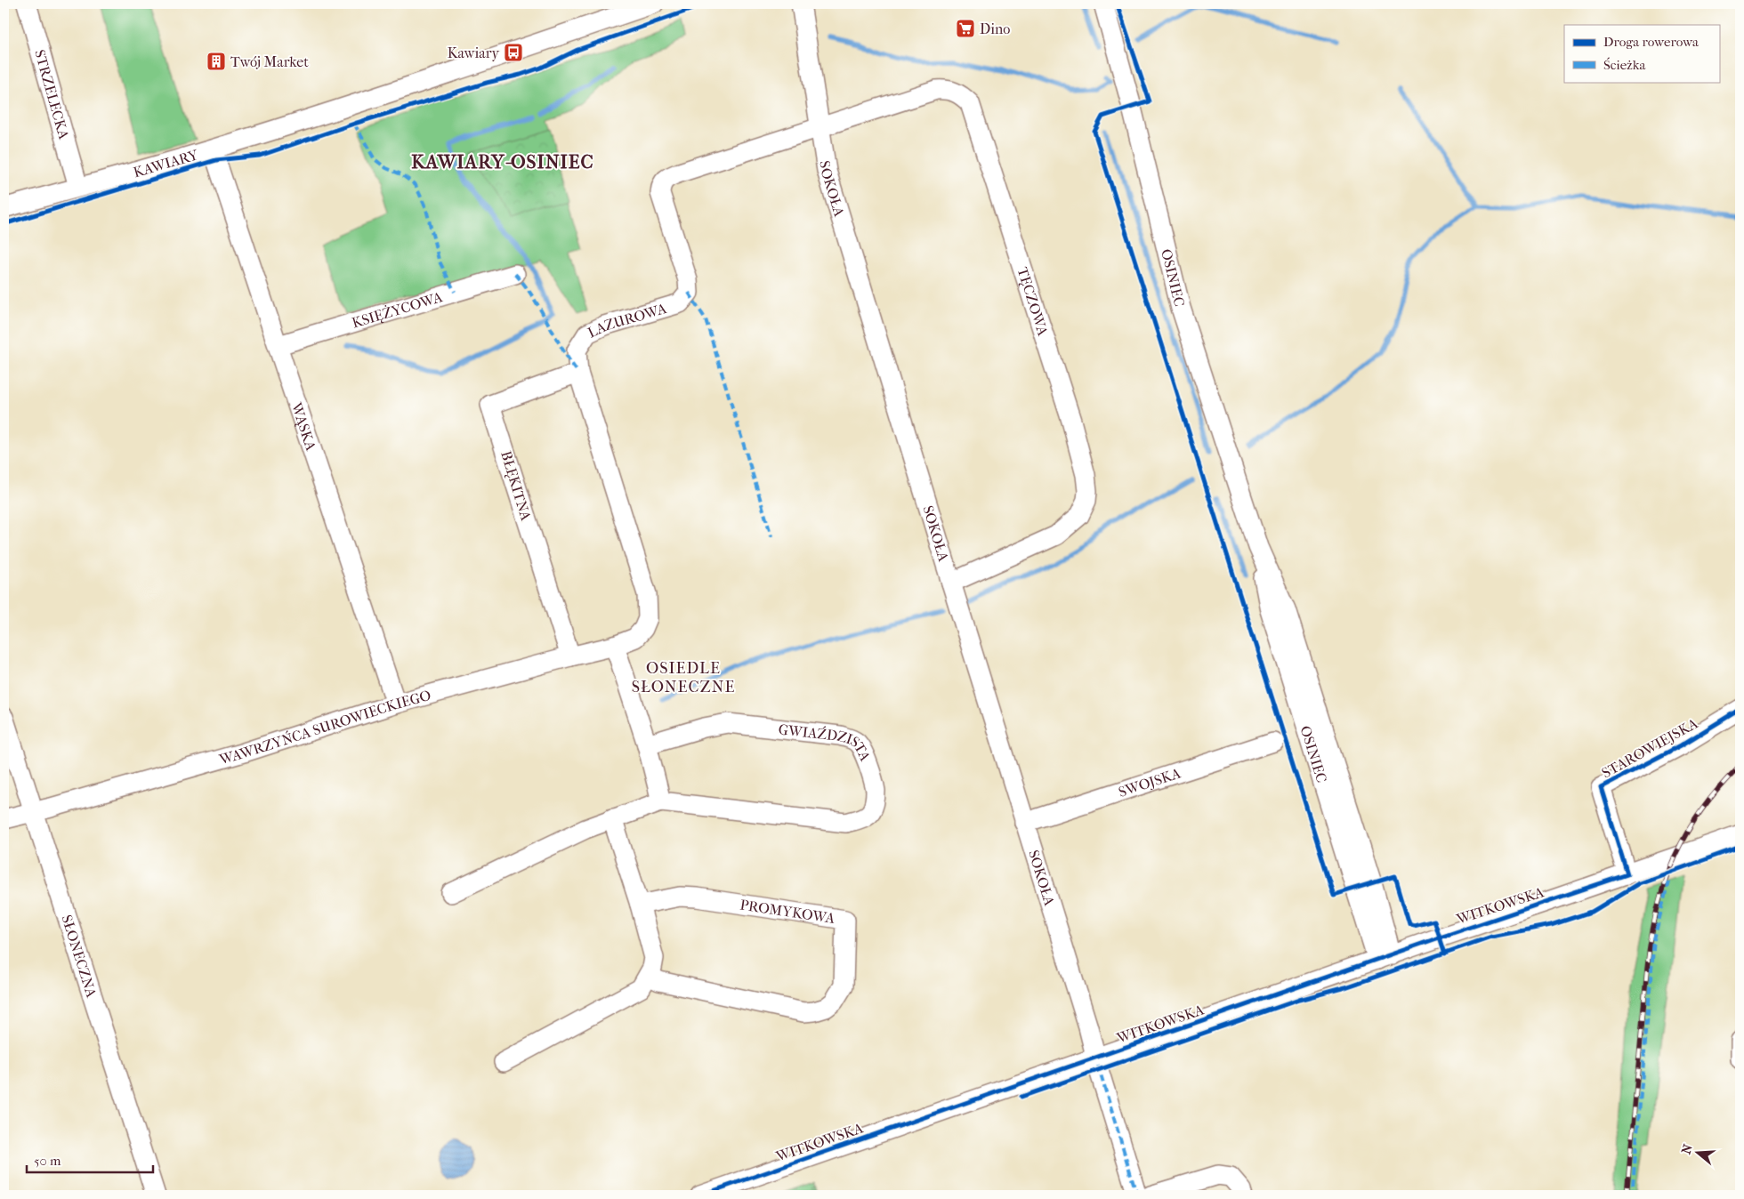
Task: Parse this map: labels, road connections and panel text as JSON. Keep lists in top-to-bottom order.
{
  "streets": {
    "street": [
      "STRZELECKA",
      "KAWIARY",
      "SOKOŁA",
      "OSINIEC",
      "TĘCZOWA",
      "KSIĘŻYCOWA",
      "LAZUROWA",
      "WĄSKA",
      "BŁĘKITNA",
      "WAWRZYŃCA SUROWIECKIEGO",
      "GWIAŹDZISTA",
      "STAROWIEJSKA",
      "SWOJSKA",
      "WITKOWSKA",
      "PROMYKOWA",
      "SŁONECZNA"
    ]
  },
  "crossings": [
    ["STRZELECKA", "KAWIARY"],
    ["KAWIARY", "WĄSKA"],
    ["SOKOŁA", "TĘCZOWA"],
    ["SOKOŁA", "LAZUROWA"],
    ["SOKOŁA", "SWOJSKA"],
    ["SOKOŁA", "WITKOWSKA"],
    ["OSINIEC", "WITKOWSKA"],
    ["TĘCZOWA", "LAZUROWA"],
    ["KSIĘŻYCOWA", "WĄSKA"],
    ["LAZUROWA", "BŁĘKITNA"],
    ["LAZUROWA", "WAWRZYŃCA SUROWIECKIEGO"],
    ["WĄSKA", "WAWRZYŃCA SUROWIECKIEGO"],
    ["BŁĘKITNA", "WAWRZYŃCA SUROWIECKIEGO"],
    ["WAWRZYŃCA SUROWIECKIEGO", "SŁONECZNA"],
    ["STAROWIEJSKA", "WITKOWSKA"]
  ],
  "districts": ["KAWIARY-OSINIEC", "OSIEDLE SŁONECZNE"],
  "places": {
    "supermarket": ["Dino"],
    "bus stop": ["Kawiary"],
    "building": ["Twój Market"]
  },
  "legend": ["Droga rowerowa", "Ścieżka"],
  "scale_bar": "50 m",
  "north": "left"
}
